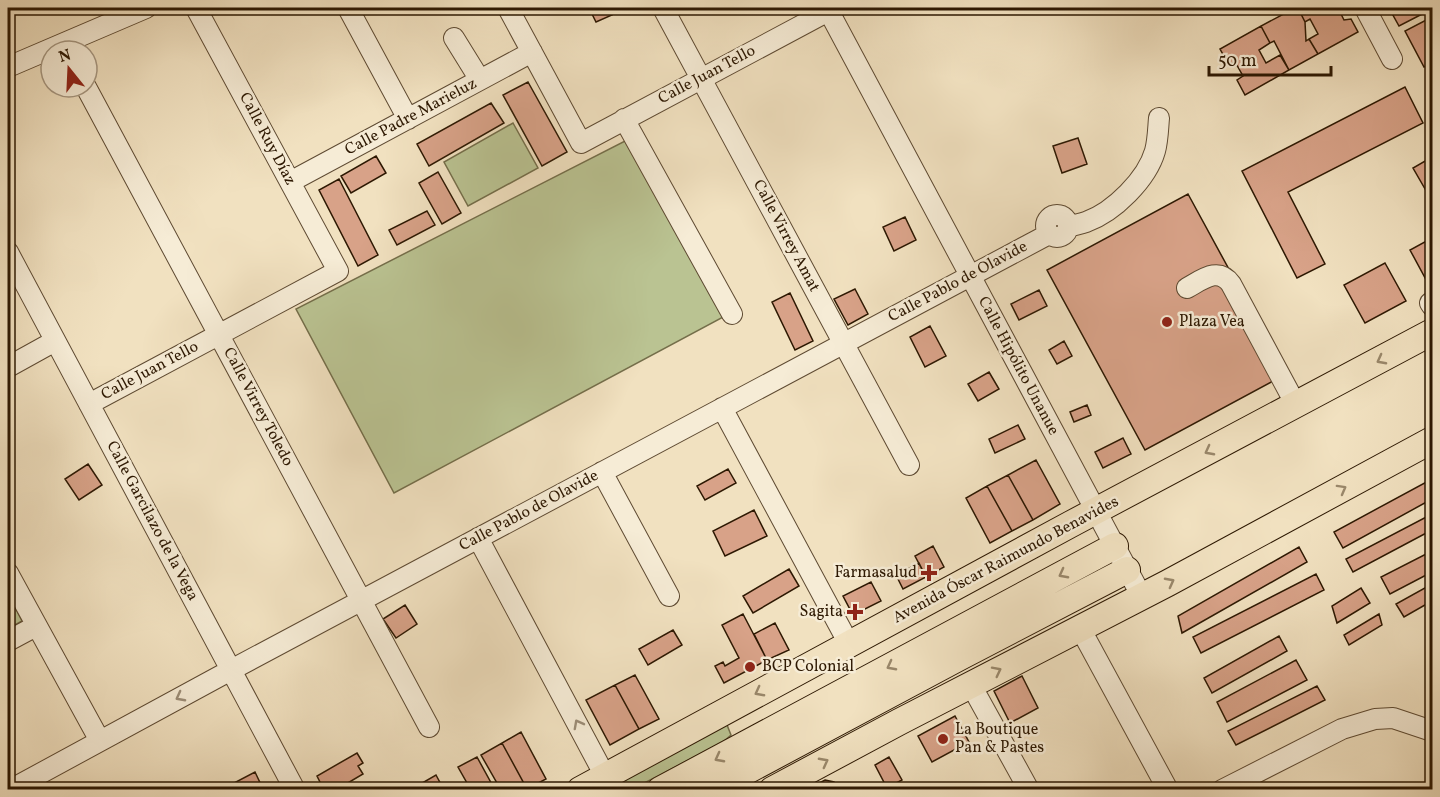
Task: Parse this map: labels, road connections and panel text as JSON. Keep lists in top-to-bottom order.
{
  "streets": {
    "main road": ["Avenida Óscar Raimundo Benavides"],
    "street": [
      "Calle Juan Tello",
      "Calle Padre Marieluz",
      "Calle Ruy Díaz",
      "Calle Virrey Amat",
      "Calle Pablo de Olavide",
      "Calle Hipólito Unanue",
      "Calle Virrey Toledo",
      "Calle Garcilazo de la Vega"
    ]
  },
  "crossings": [
    ["Calle Juan Tello", "Calle Padre Marieluz"],
    ["Calle Juan Tello", "Calle Ruy Díaz"],
    ["Calle Juan Tello", "Calle Virrey Amat"],
    ["Calle Juan Tello", "Calle Hipólito Unanue"],
    ["Calle Juan Tello", "Calle Virrey Toledo"],
    ["Calle Juan Tello", "Calle Garcilazo de la Vega"],
    ["Calle Padre Marieluz", "Calle Ruy Díaz"],
    ["Calle Virrey Amat", "Calle Pablo de Olavide"],
    ["Calle Pablo de Olavide", "Calle Hipólito Unanue"],
    ["Calle Pablo de Olavide", "Calle Virrey Toledo"],
    ["Calle Pablo de Olavide", "Calle Garcilazo de la Vega"],
    ["Calle Hipólito Unanue", "Avenida Óscar Raimundo Benavides"]
  ],
  "places": {
    "other": ["Plaza Vea", "BCP Colonial", "La Boutique Pan & Pastes"],
    "health": ["Farmasalud", "Sagita"]
  },
  "scale_bar": "50 m",
  "north": "top"
}
